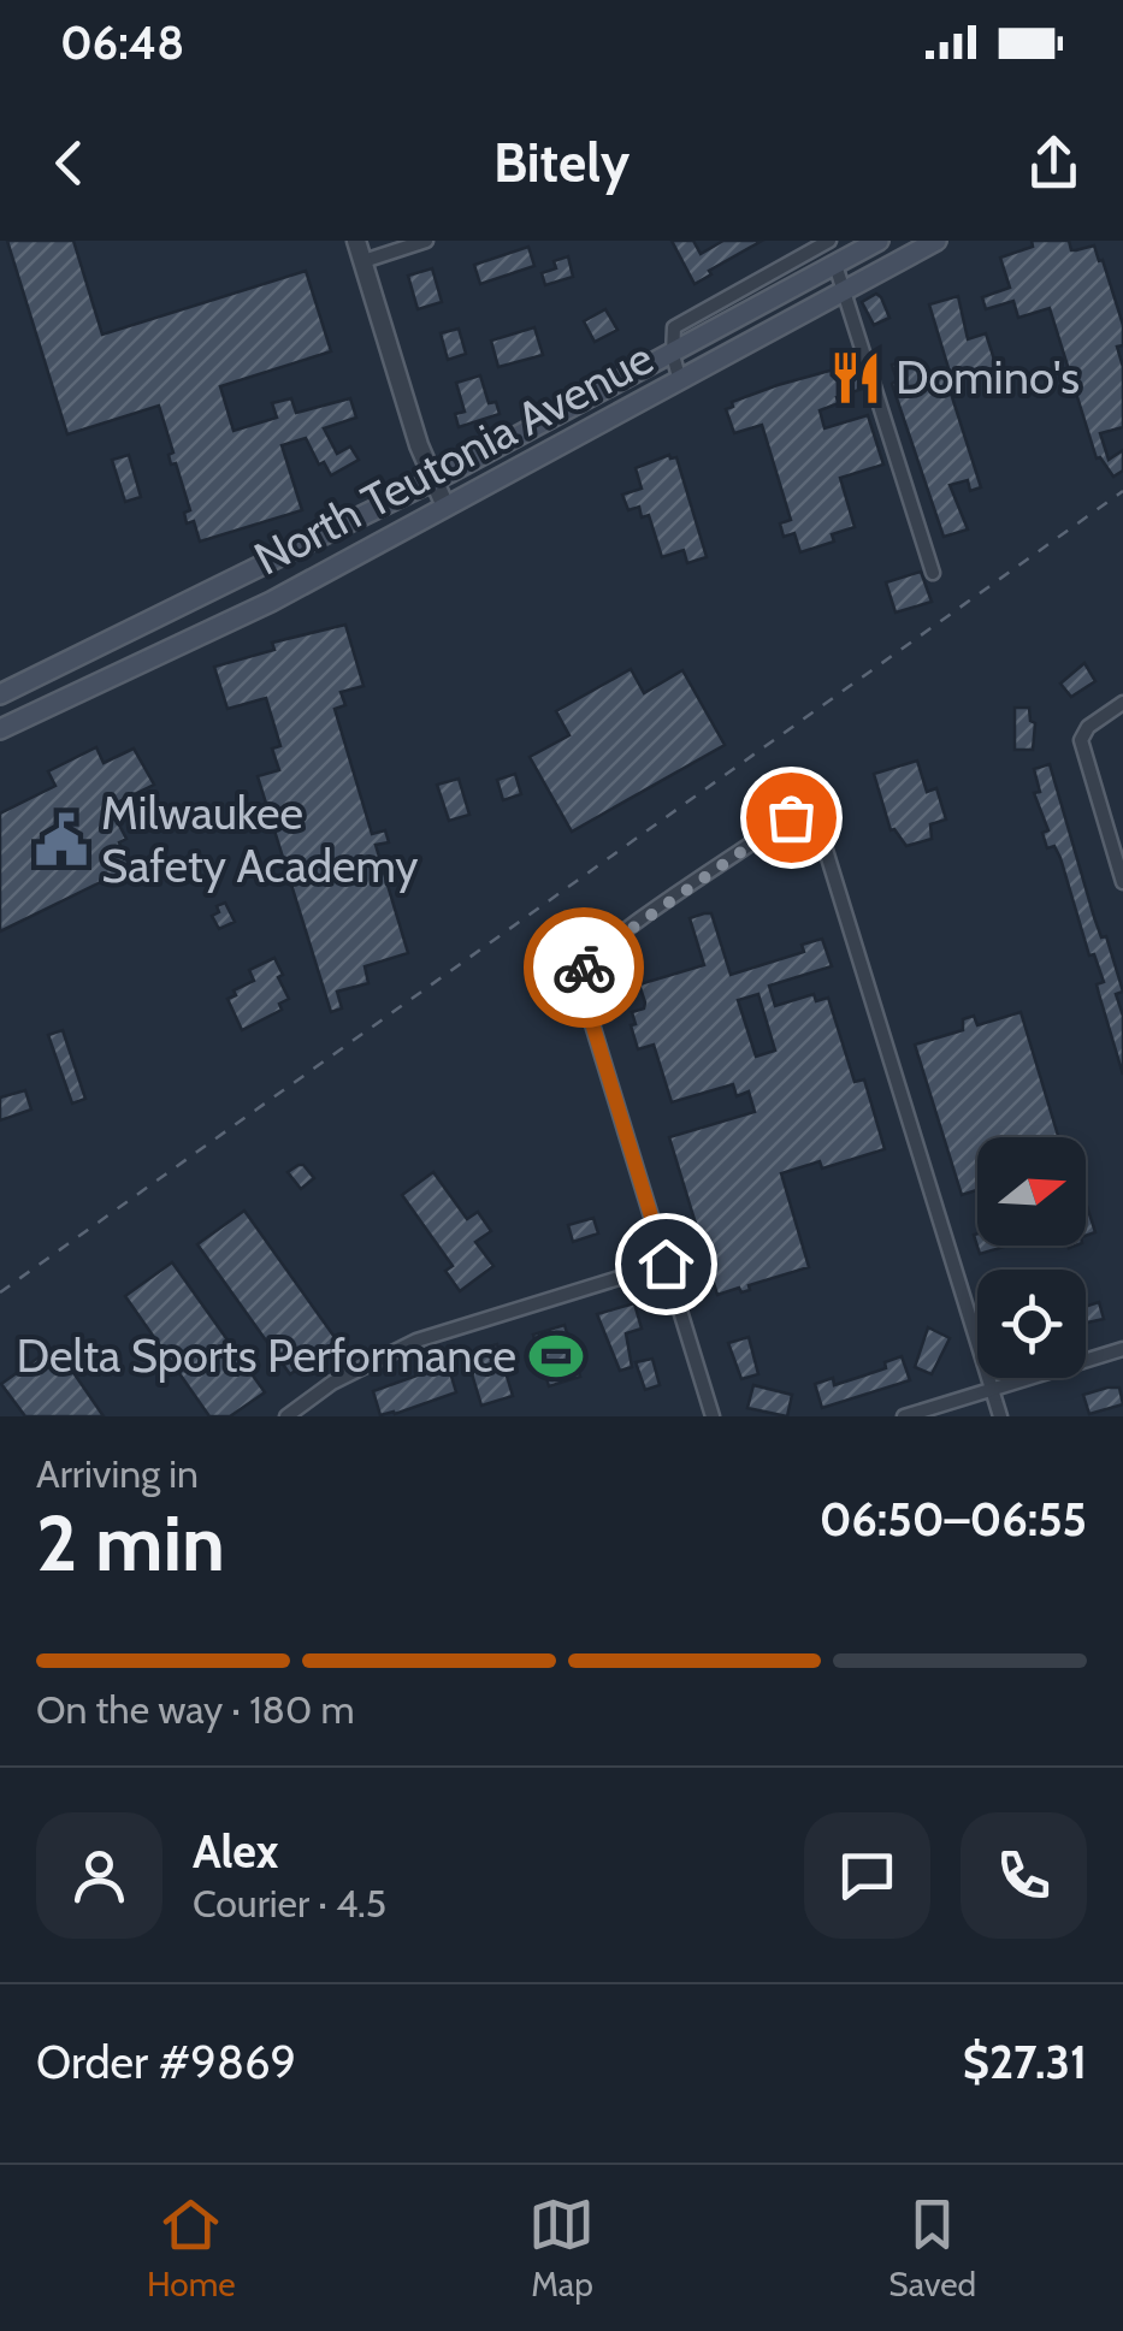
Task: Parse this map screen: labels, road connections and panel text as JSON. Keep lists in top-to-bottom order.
{
  "streets": {
    "main road": ["North Teutonia Avenue"]
  },
  "places": {
    "restaurant": ["Domino's"],
    "public building": ["Milwaukee Safety Academy"],
    "sports": ["Delta Sports Performance"]
  },
  "north": "right",
  "page": {
    "status": "06:48",
    "header": "Bitely",
    "heading": ["2 min", "Arriving in", "06:50–06:55"],
    "panel": [
      "Alex",
      "Courier · 4.5",
      "Order #9869",
      "$27.31"
    ],
    "bar": "On the way · 180 m",
    "tabs": ["Home", "Map", "Saved"]
  }
}
